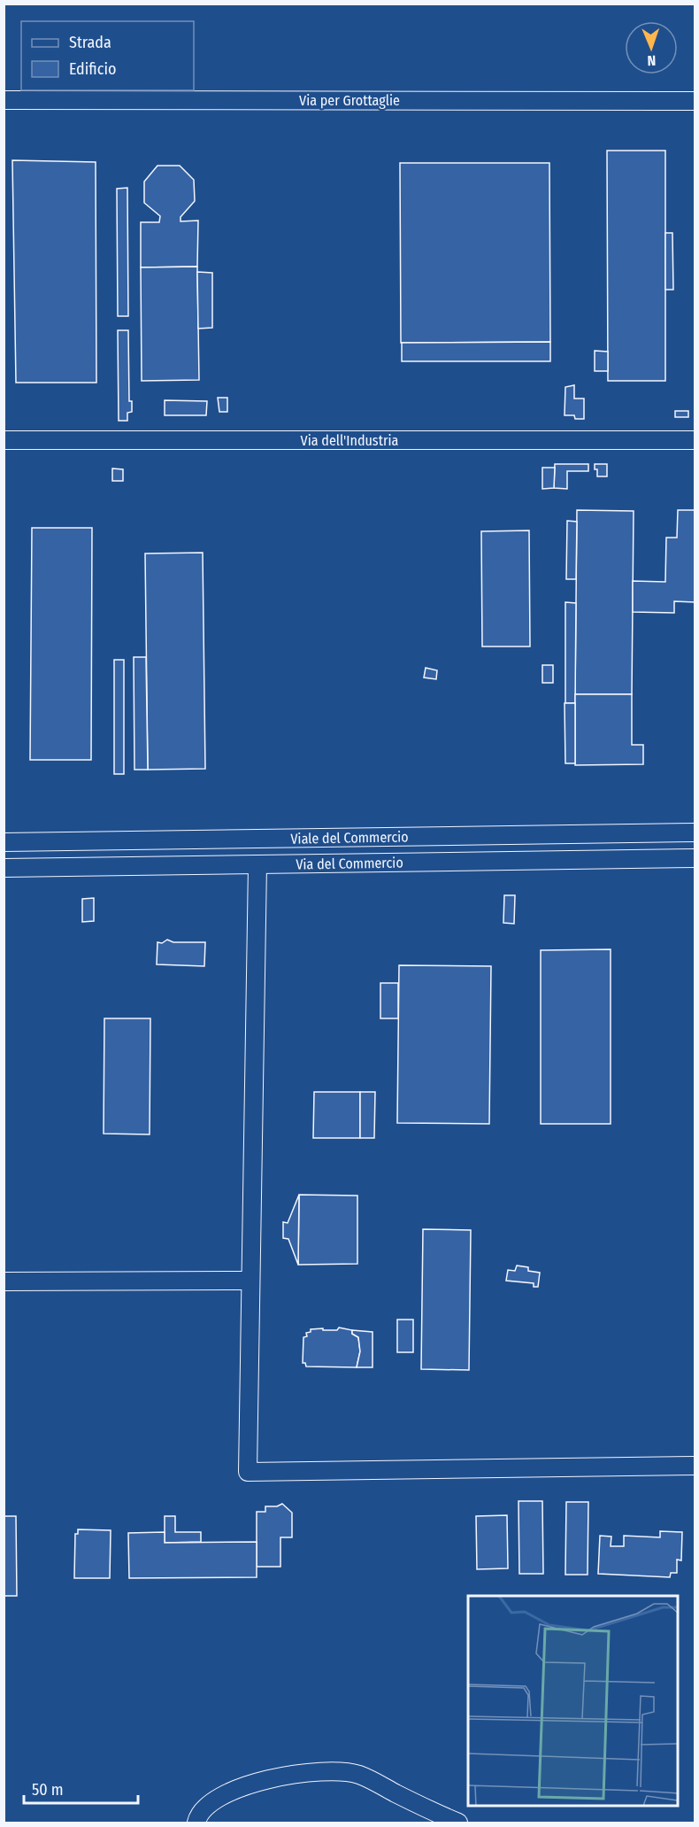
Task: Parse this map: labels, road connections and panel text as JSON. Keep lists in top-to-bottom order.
{
  "streets": {
    "street": [
      "Via per Grottaglie",
      "Via dell'Industria",
      "Viale del Commercio",
      "Via del Commercio"
    ]
  },
  "legend": ["Strada", "Edificio"],
  "scale_bar": "50 m",
  "north": "bottom"
}
